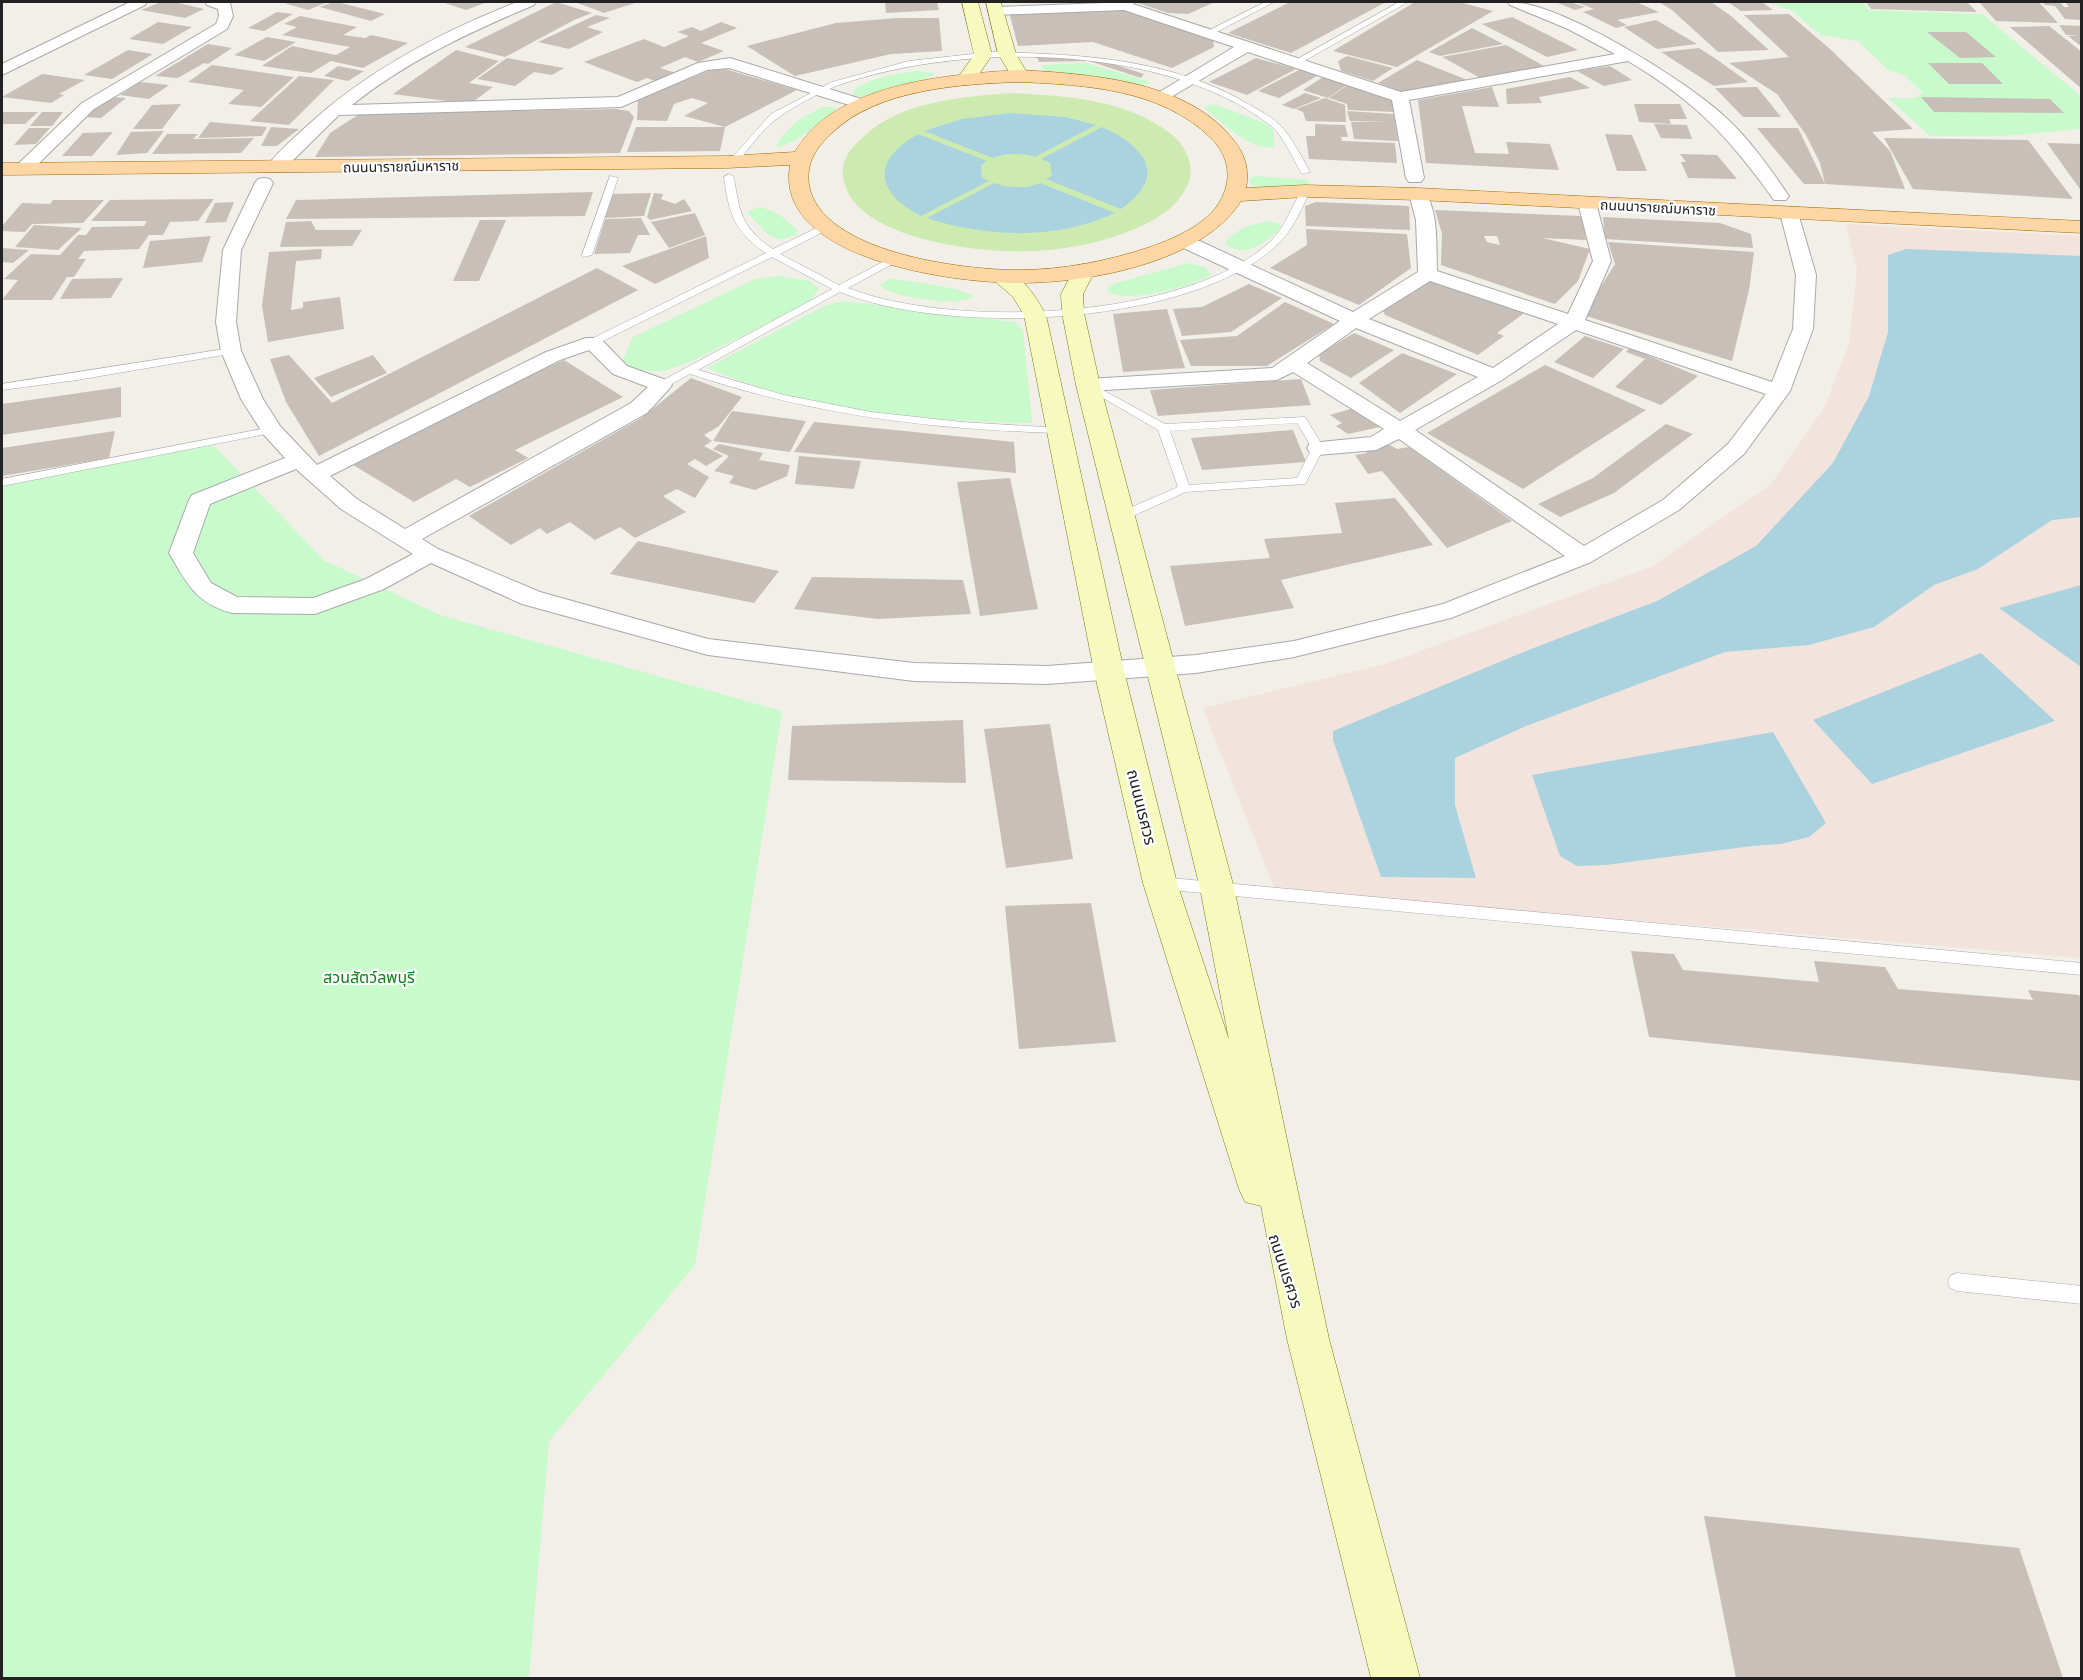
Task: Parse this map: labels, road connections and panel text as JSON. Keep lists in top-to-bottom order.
{
  "streets": {
    "main road": ["ถนนนารายณ์มหาราช", "ถนนนเรศวร"]
  },
  "parks": ["สวนสัตว์ลพบุรี"]
}
